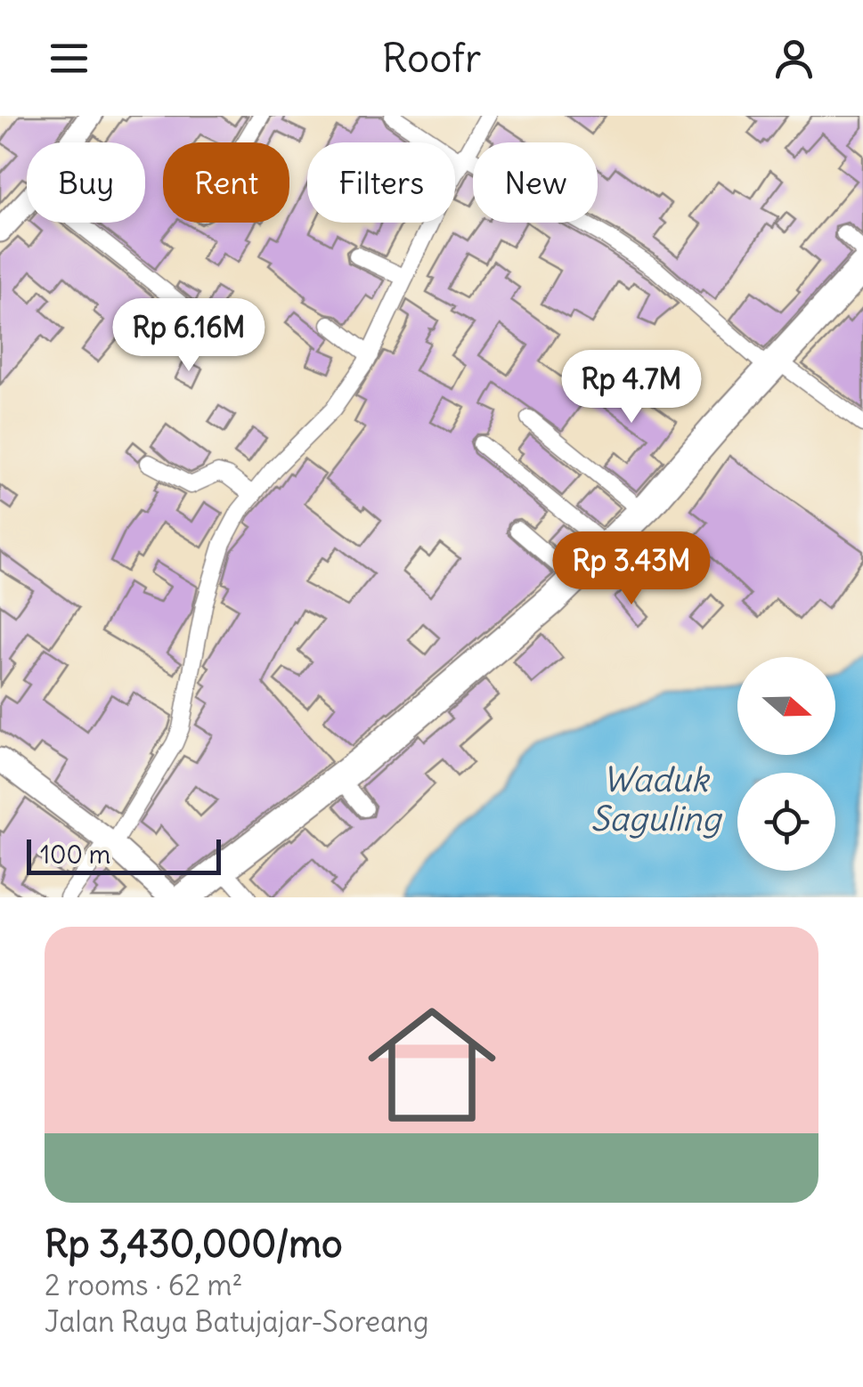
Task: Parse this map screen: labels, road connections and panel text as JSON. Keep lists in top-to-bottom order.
{
  "water": ["Waduk Saguling"],
  "scale_bar": "100 m",
  "north": "right",
  "page": {
    "header": "Roofr",
    "chip": [
      "Buy",
      "Rent",
      "Filters",
      "New"
    ],
    "price": ["Rp 6.16M", "Rp 4.7M", "Rp 3.43M"],
    "scale": "100 m",
    "list": [
      {
        "name": "Rp 3,430,000/mo",
        "note": "2 rooms · 62 m² · Jalan Raya Batujajar-Soreang"
      }
    ]
  }
}
